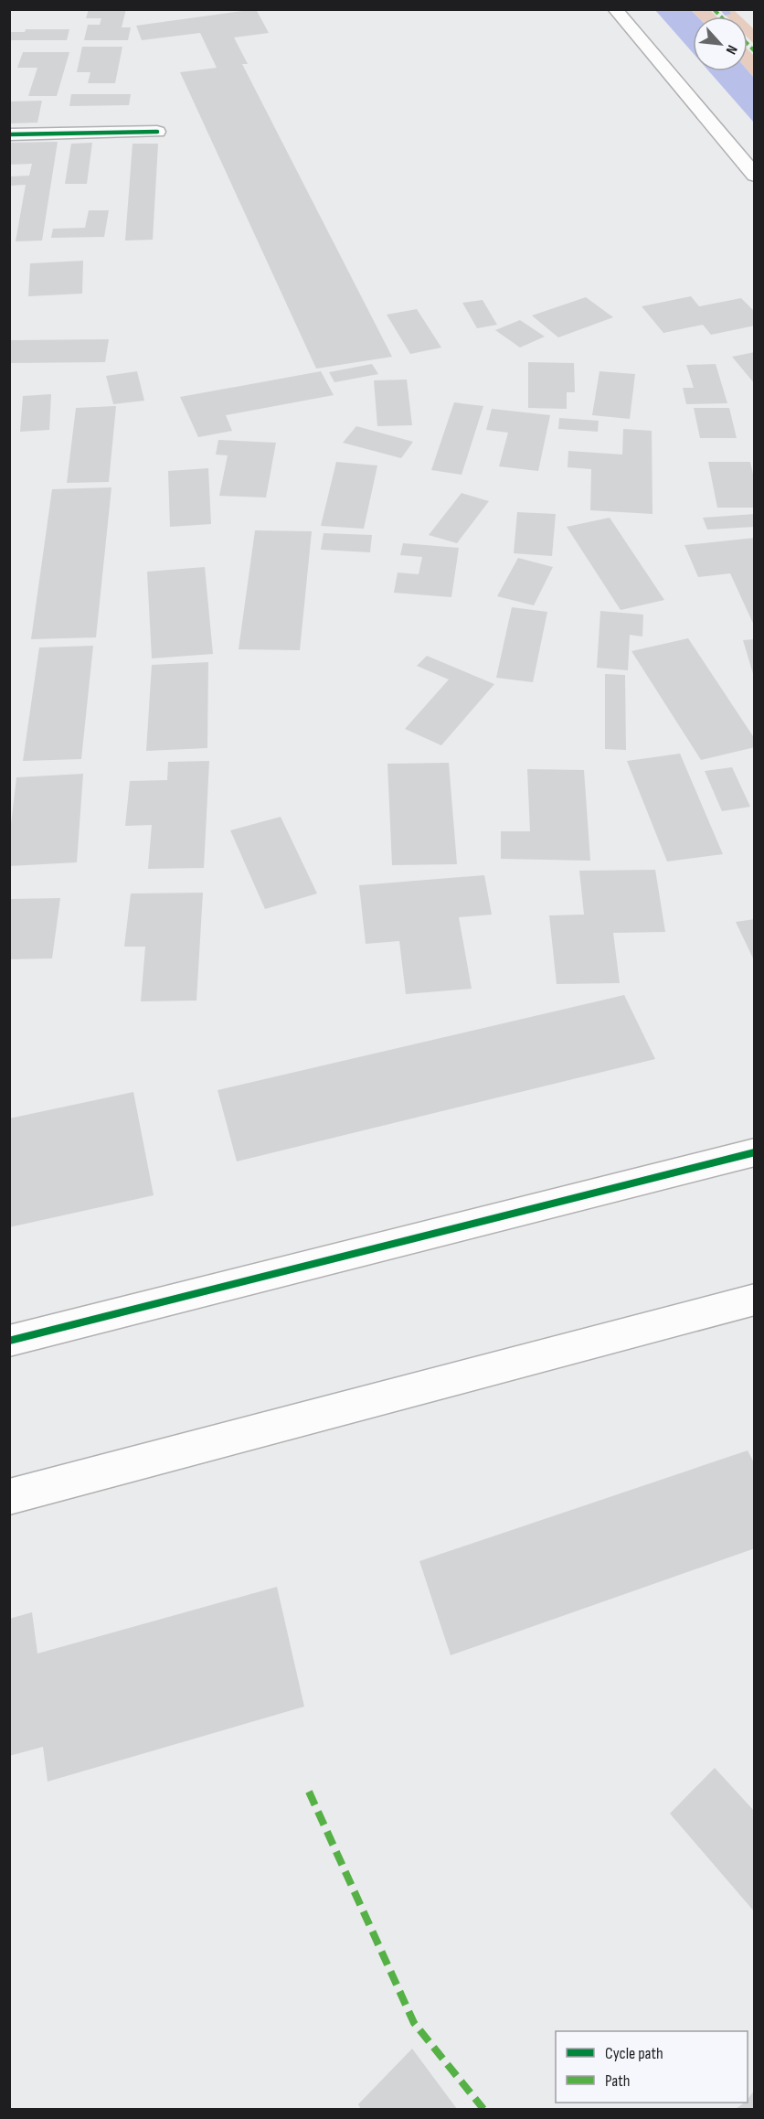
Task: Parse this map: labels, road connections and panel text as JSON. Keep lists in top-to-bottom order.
{
  "legend": ["Cycle path", "Path"],
  "north": "bottom right"
}
